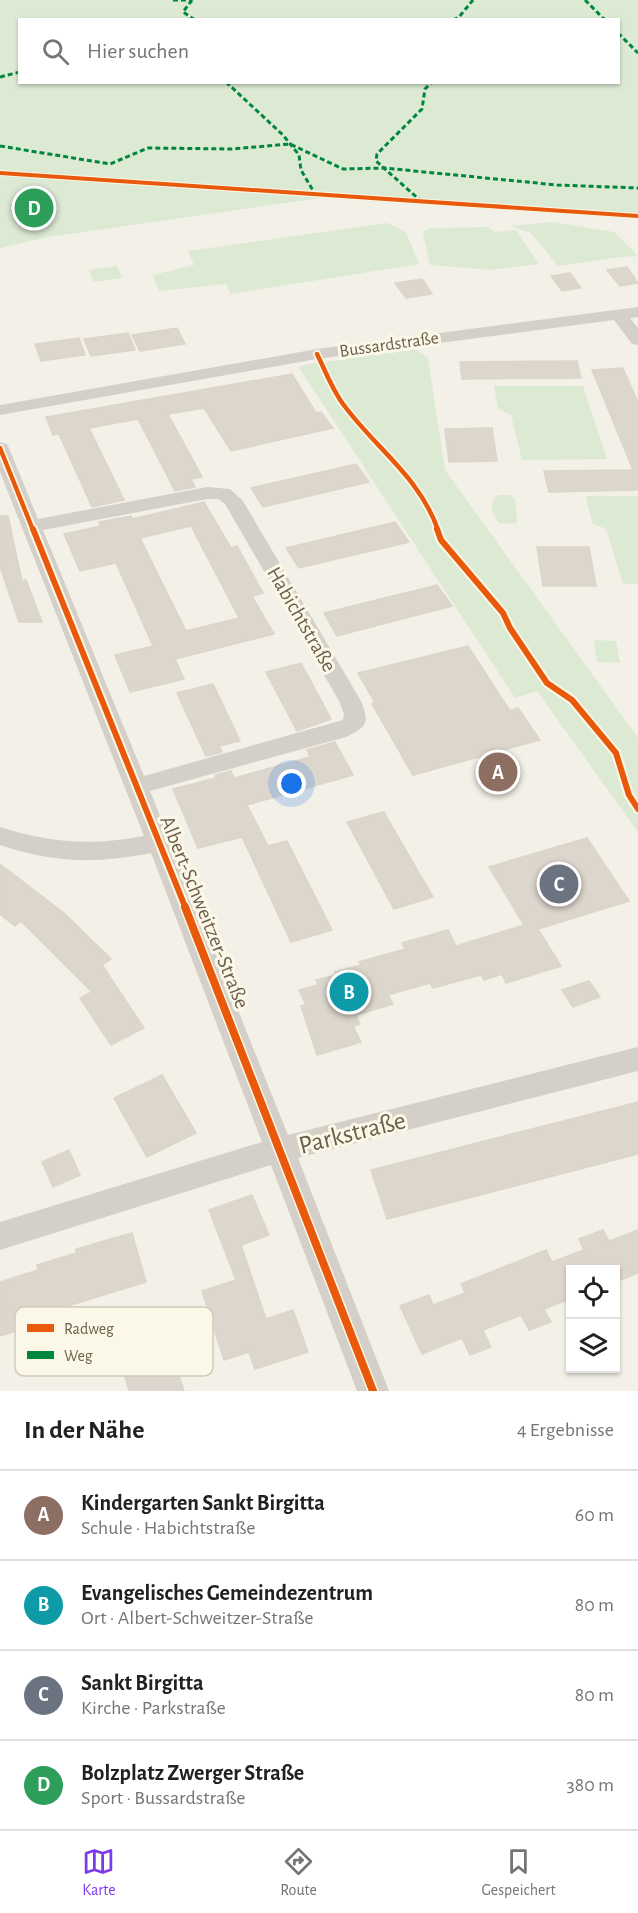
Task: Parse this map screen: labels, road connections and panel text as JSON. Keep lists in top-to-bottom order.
{
  "streets": {
    "street": [
      "Bussardstraße",
      "Habichtstraße",
      "Albert-Schweitzer-Straße",
      "Parkstraße"
    ]
  },
  "crossings": [
    ["Habichtstraße", "Albert-Schweitzer-Straße"],
    ["Albert-Schweitzer-Straße", "Parkstraße"]
  ],
  "legend": ["Radweg", "Weg"],
  "page": {
    "search": "Hier suchen",
    "pins": [
      "D",
      "A",
      "C",
      "B"
    ],
    "heading": ["In der Nähe", "4 Ergebnisse"],
    "list": [
      {
        "mark": "A",
        "name": "Kindergarten Sankt Birgitta",
        "note": "Schule · Habichtstraße",
        "value": "60 m"
      },
      {
        "mark": "B",
        "name": "Evangelisches Gemeindezentrum",
        "note": "Ort · Albert-Schweitzer-Straße",
        "value": "80 m"
      },
      {
        "mark": "C",
        "name": "Sankt Birgitta",
        "note": "Kirche · Parkstraße",
        "value": "80 m"
      },
      {
        "mark": "D",
        "name": "Bolzplatz Zwerger Straße",
        "note": "Sport · Bussardstraße",
        "value": "380 m"
      }
    ],
    "nav": ["Karte", "Route", "Gespeichert"]
  }
}
